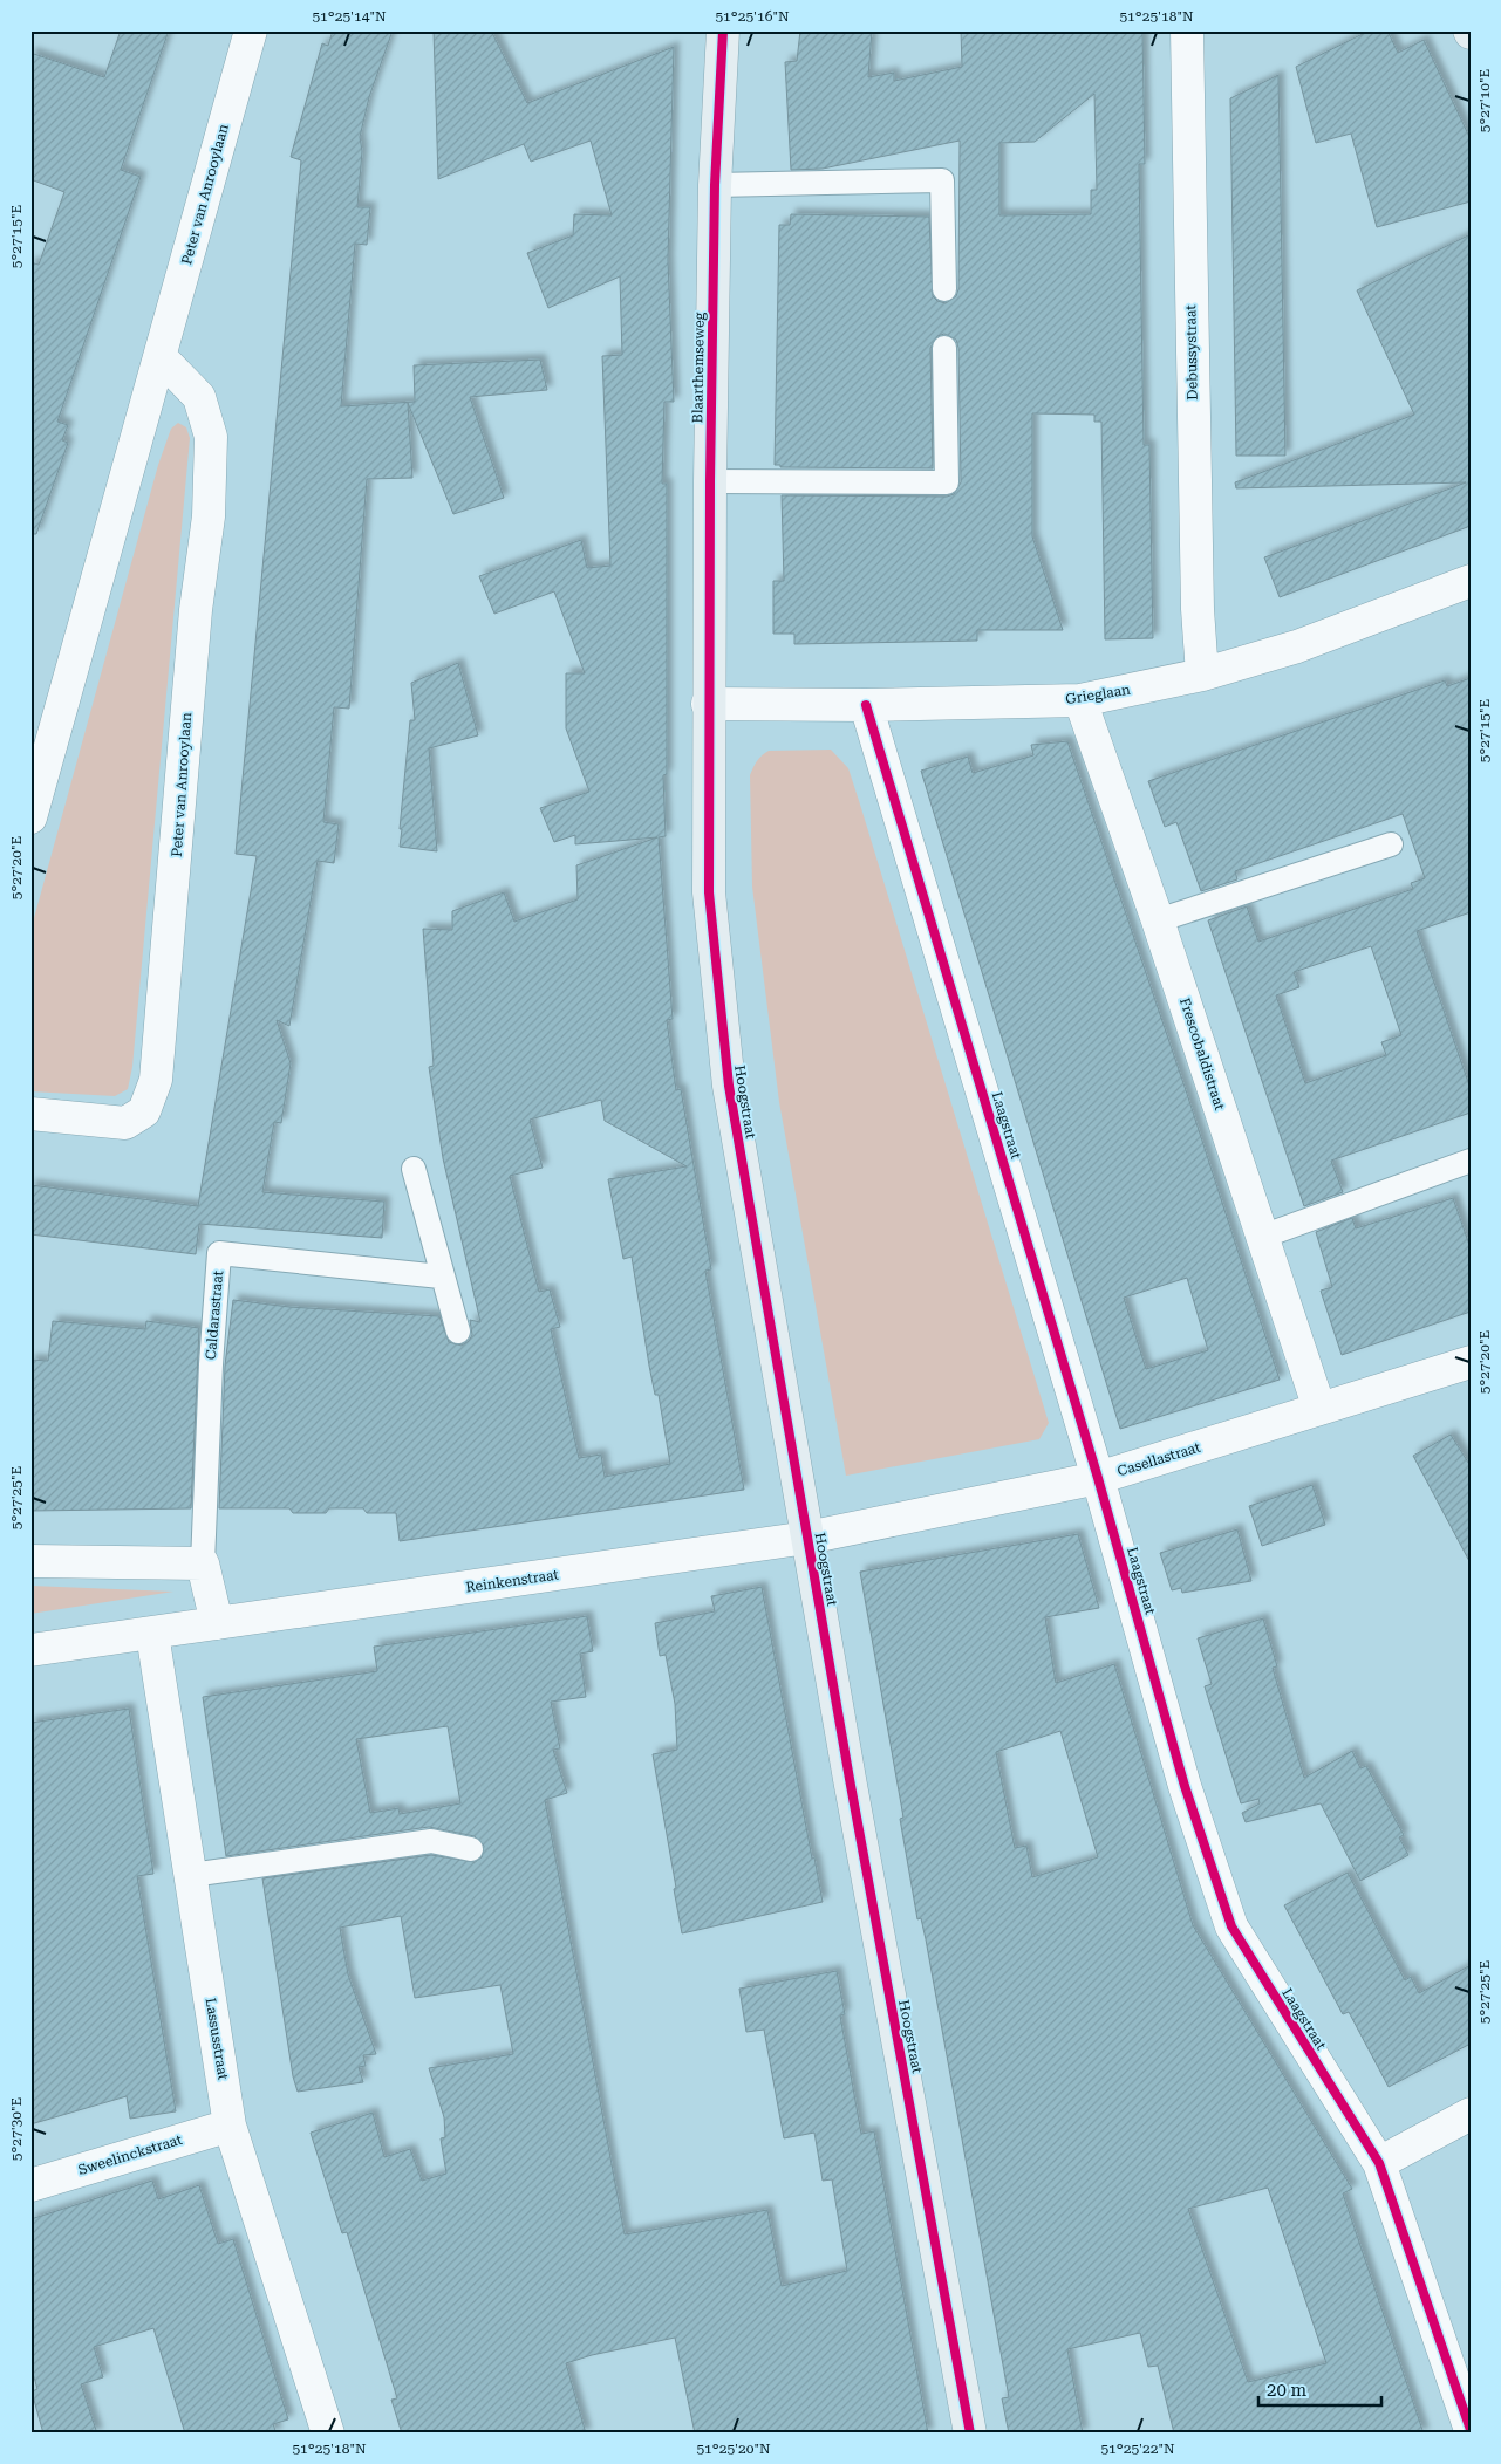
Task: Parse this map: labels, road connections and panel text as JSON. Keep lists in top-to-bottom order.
{
  "streets": {
    "street": [
      "Peter van Anrooylaan",
      "Debussystraat",
      "Blaarthemseweg",
      "Grieglaan",
      "Frescobaldistraat",
      "Hoogstraat",
      "Laagstraat",
      "Casellastraat",
      "Reinkenstraat",
      "Lassusstraat",
      "Sweelinckstraat"
    ],
    "lane": ["Caldarastraat"]
  },
  "crossings": [
    ["Debussystraat", "Grieglaan"],
    ["Blaarthemseweg", "Grieglaan"],
    ["Blaarthemseweg", "Hoogstraat"],
    ["Grieglaan", "Frescobaldistraat"],
    ["Grieglaan", "Hoogstraat"],
    ["Grieglaan", "Laagstraat"],
    ["Frescobaldistraat", "Casellastraat"],
    ["Hoogstraat", "Casellastraat"],
    ["Hoogstraat", "Reinkenstraat"],
    ["Laagstraat", "Casellastraat"],
    ["Casellastraat", "Reinkenstraat"],
    ["Reinkenstraat", "Lassusstraat"],
    ["Lassusstraat", "Sweelinckstraat"]
  ],
  "scale_bar": "20 m",
  "coordinates": [
    "51°25'14\"N",
    "51°25'16\"N",
    "51°25'18\"N",
    "5°27'10\"E",
    "5°27'15\"E",
    "5°27'20\"E",
    "5°27'25\"E",
    "5°27'30\"E",
    "51°25'20\"N",
    "51°25'22\"N"
  ]
}
